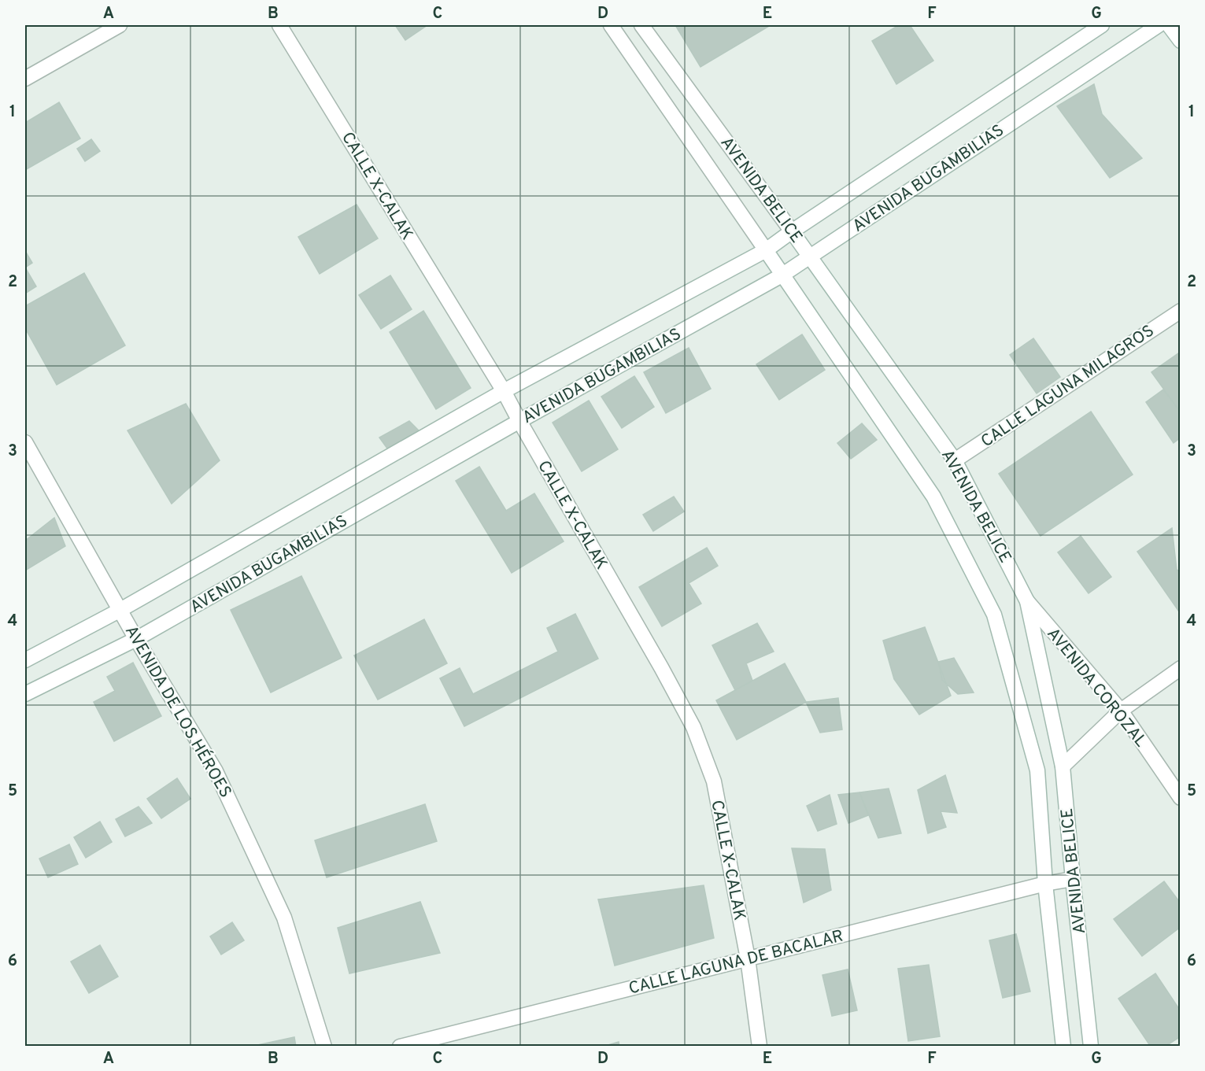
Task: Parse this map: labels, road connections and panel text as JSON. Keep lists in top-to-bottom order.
{
  "streets": {
    "main road": [
      "AVENIDA BUGAMBILIAS",
      "CALLE X-CALAK",
      "AVENIDA BELICE",
      "CALLE LAGUNA MILAGROS",
      "AVENIDA COROZAL",
      "AVENIDA DE LOS HÉROES",
      "CALLE LAGUNA DE BACALAR"
    ]
  },
  "crossings": [
    ["AVENIDA BUGAMBILIAS", "CALLE X-CALAK"],
    ["AVENIDA BUGAMBILIAS", "AVENIDA BELICE"],
    ["AVENIDA BUGAMBILIAS", "AVENIDA DE LOS HÉROES"],
    ["CALLE X-CALAK", "CALLE LAGUNA DE BACALAR"],
    ["AVENIDA BELICE", "CALLE LAGUNA MILAGROS"],
    ["AVENIDA BELICE", "AVENIDA COROZAL"],
    ["AVENIDA BELICE", "CALLE LAGUNA DE BACALAR"]
  ],
  "grid": {
    "columns": [
      "A",
      "B",
      "C",
      "D",
      "E",
      "F",
      "G"
    ],
    "rows": [
      "1",
      "2",
      "3",
      "4",
      "5",
      "6"
    ]
  }
}
